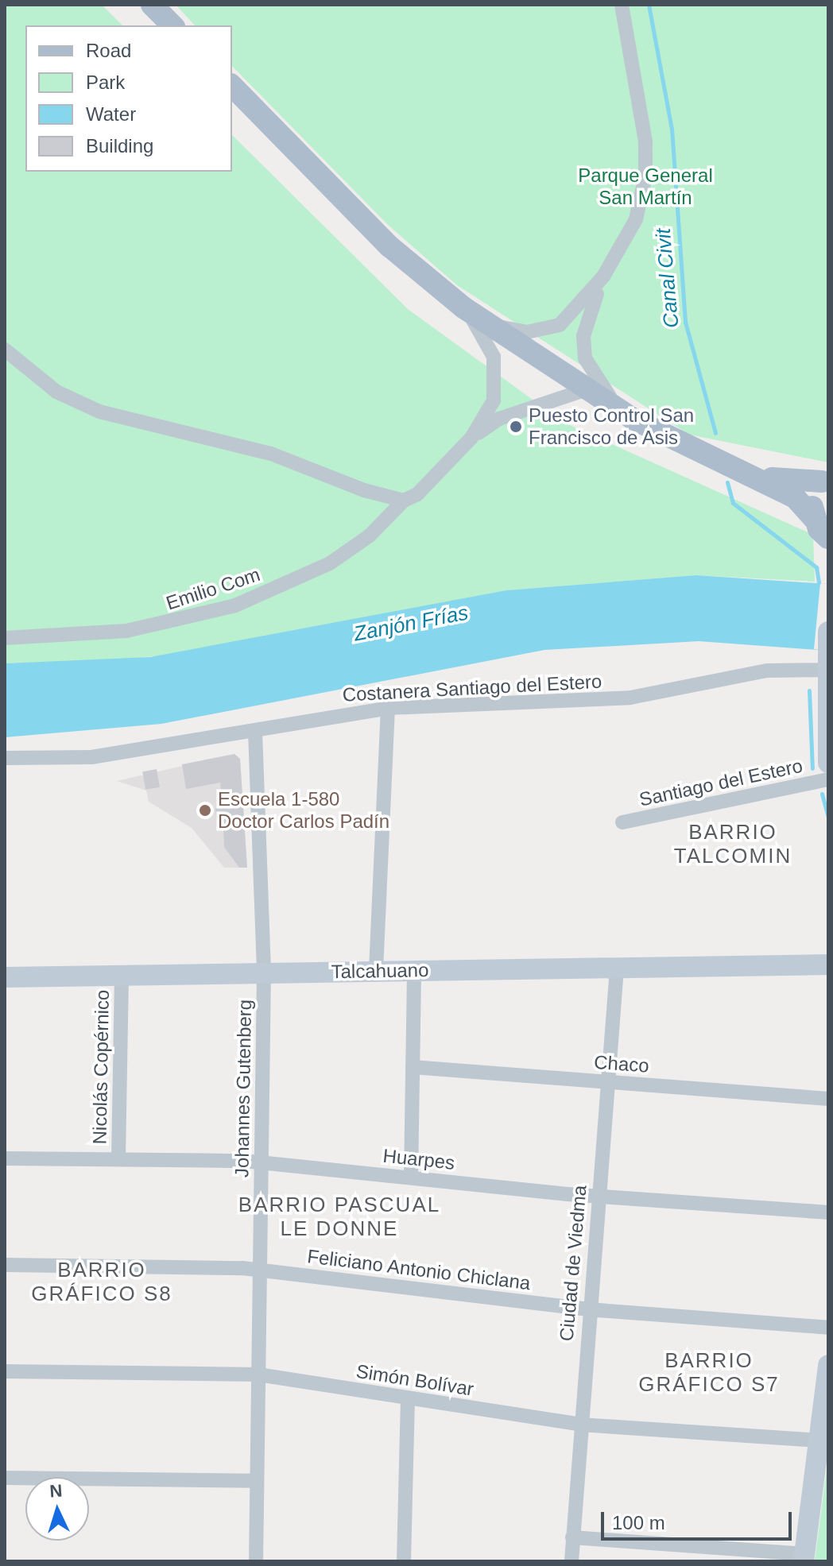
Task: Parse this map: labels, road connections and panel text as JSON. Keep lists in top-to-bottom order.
{
  "streets": {
    "street": [
      "Emilio Com",
      "Costanera Santiago del Estero",
      "Santiago del Estero",
      "Talcahuano",
      "Chaco",
      "Nicolás Copérnico",
      "Johannes Gutenberg",
      "Huarpes",
      "Ciudad de Viedma",
      "Feliciano Antonio Chiclana",
      "Simón Bolívar"
    ]
  },
  "crossings": [
    ["Costanera Santiago del Estero", "Johannes Gutenberg"],
    ["Talcahuano", "Nicolás Copérnico"],
    ["Talcahuano", "Johannes Gutenberg"],
    ["Talcahuano", "Ciudad de Viedma"],
    ["Chaco", "Ciudad de Viedma"],
    ["Nicolás Copérnico", "Huarpes"],
    ["Johannes Gutenberg", "Huarpes"],
    ["Johannes Gutenberg", "Feliciano Antonio Chiclana"],
    ["Johannes Gutenberg", "Simón Bolívar"],
    ["Huarpes", "Ciudad de Viedma"],
    ["Ciudad de Viedma", "Feliciano Antonio Chiclana"],
    ["Ciudad de Viedma", "Simón Bolívar"]
  ],
  "districts": [
    "BARRIO TALCOMIN",
    "BARRIO PASCUAL LE DONNE",
    "BARRIO GRÁFICO S8",
    "BARRIO GRÁFICO S7"
  ],
  "water": ["Canal Civit", "Zanjón Frías"],
  "parks": ["Parque General San Martín"],
  "places": ["Puesto Control San Francisco de Asis", "Escuela 1-580 Doctor Carlos Padín"],
  "legend": [
    "Road",
    "Park",
    "Water",
    "Building"
  ],
  "scale_bar": "100 m",
  "north": "top"
}
